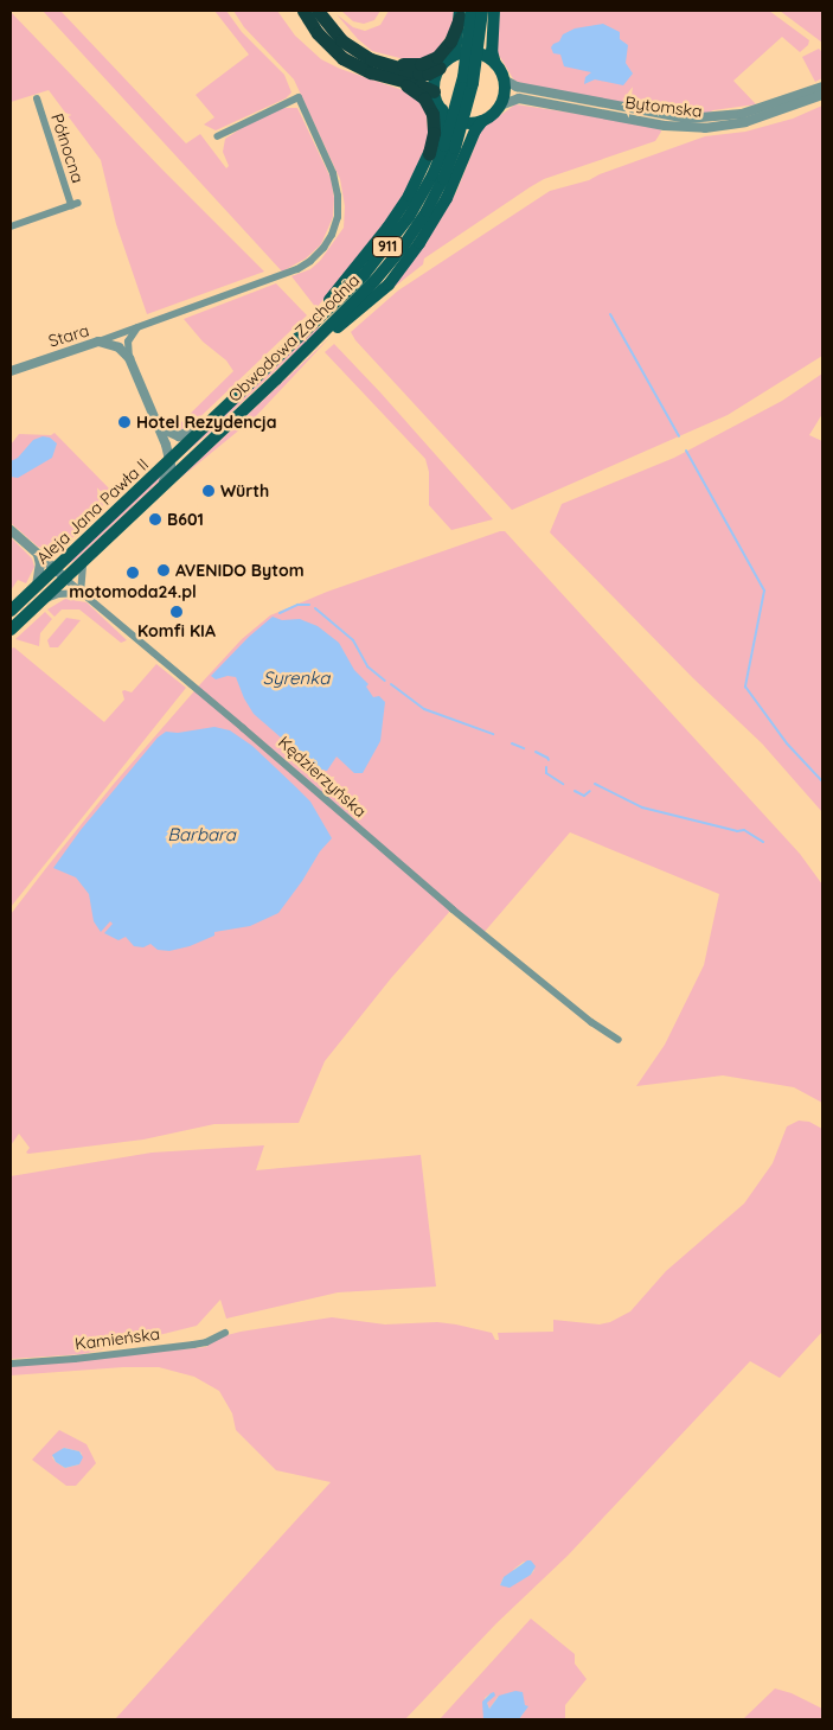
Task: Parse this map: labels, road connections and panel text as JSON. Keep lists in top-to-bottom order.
{
  "streets": {
    "main road": ["911", "Obwodowa Zachodnia", "Aleja Jana Pawła II"],
    "street": [
      "Bytomska",
      "Północna",
      "Stara",
      "Kędzierzyńska",
      "Kamieńska"
    ]
  },
  "crossings": [
    ["Obwodowa Zachodnia", "Aleja Jana Pawła II"],
    ["Aleja Jana Pawła II", "Kędzierzyńska"]
  ],
  "water": ["Syrenka", "Barbara"],
  "places": [
    "Hotel Rezydencja",
    "Würth",
    "B601",
    "AVENIDO Bytom",
    "motomoda24.pl",
    "Komfi KIA"
  ]
}
